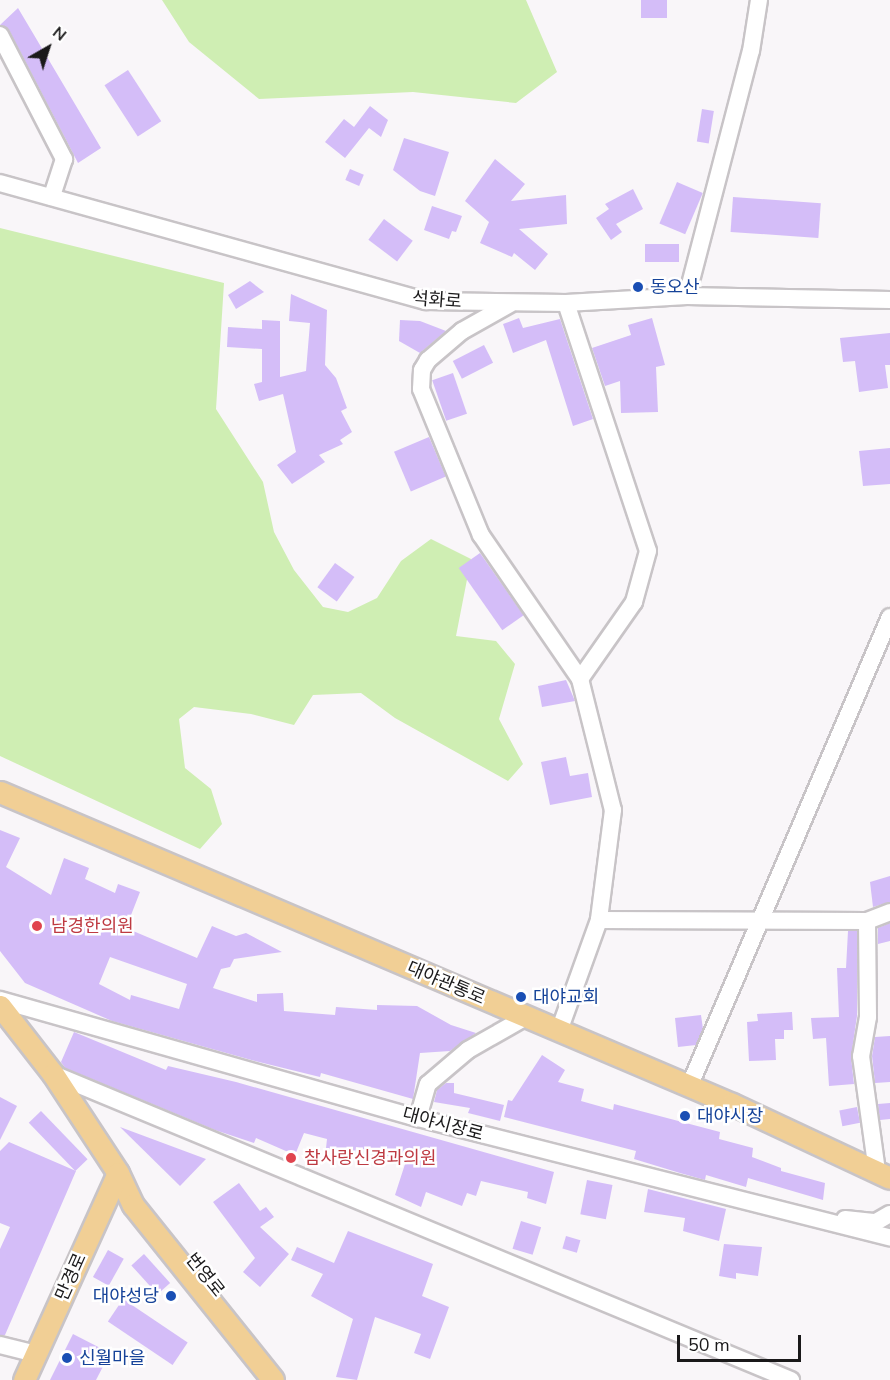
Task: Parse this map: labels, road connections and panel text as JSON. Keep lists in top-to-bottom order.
{
  "streets": {
    "main road": ["대야관통로", "번영로", "만경로"],
    "street": ["석화로", "대야시장로"]
  },
  "crossings": [
    ["번영로", "만경로"]
  ],
  "places": [
    "동오산",
    "남경한의원",
    "대야교회",
    "대야시장",
    "참사랑신경과의원",
    "대야성당",
    "신월마을"
  ],
  "scale_bar": "50 m",
  "north": "top right"
}
